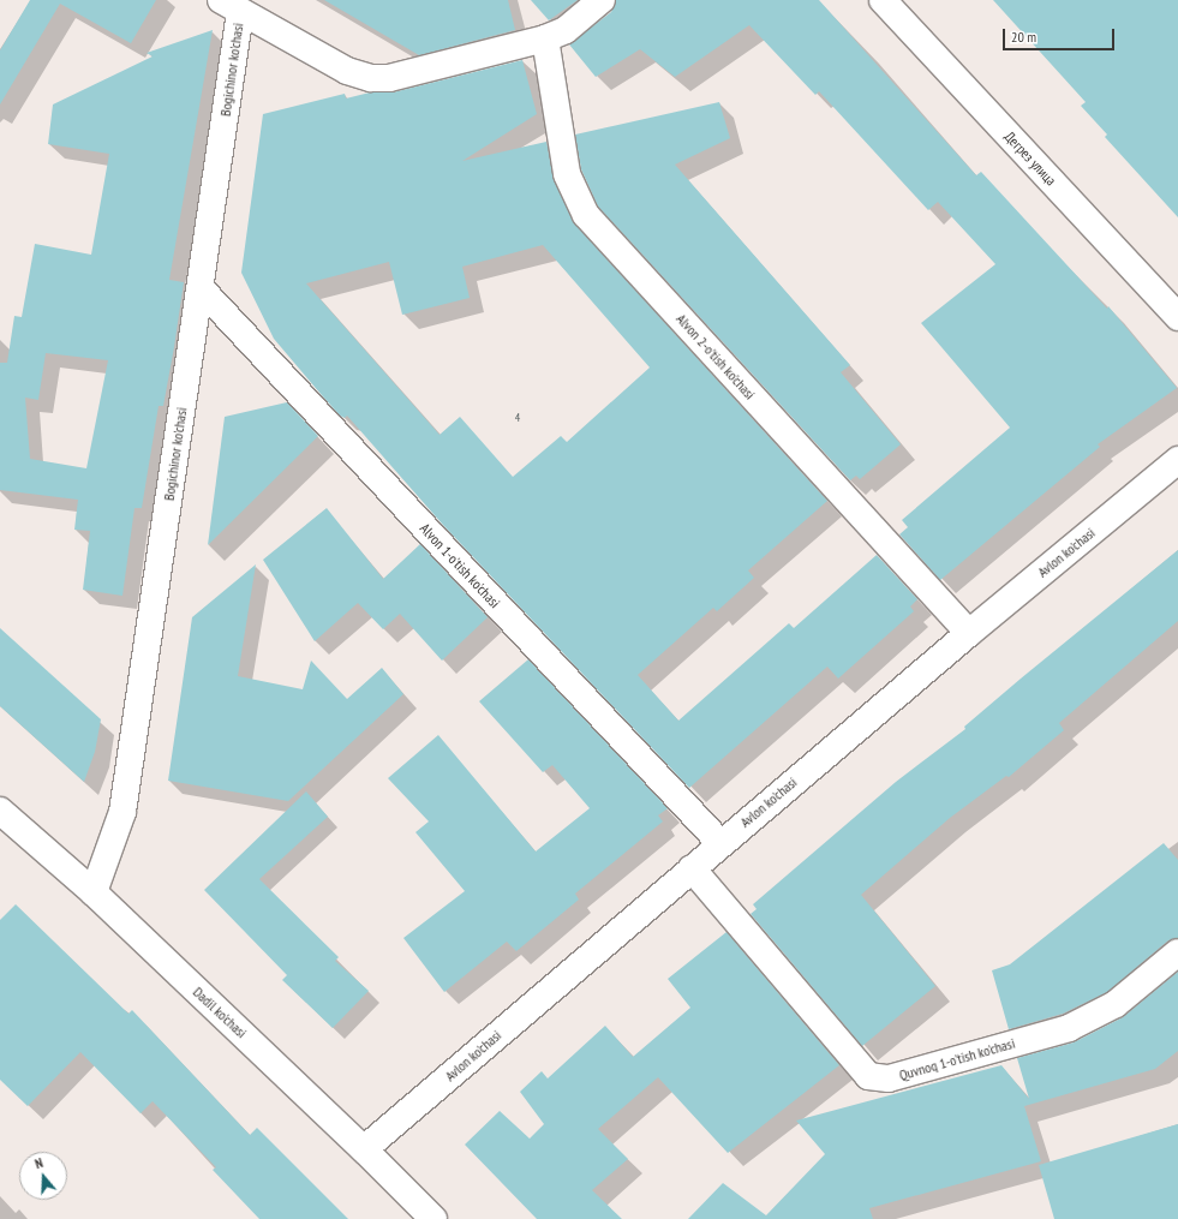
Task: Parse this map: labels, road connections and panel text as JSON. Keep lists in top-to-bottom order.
{
  "streets": {
    "street": [
      "Bogichinor ko'chasi",
      "Дегрез улица",
      "Alvon 2-o'tish ko'chasi",
      "Avlon ko'chasi",
      "Alvon 1-o'tish ko'chasi",
      "Dadil ko'chasi",
      "Quvnoq 1-o'tish ko'chasi"
    ]
  },
  "crossings": [
    ["Bogichinor ko'chasi", "Alvon 2-o'tish ko'chasi"],
    ["Bogichinor ko'chasi", "Alvon 1-o'tish ko'chasi"],
    ["Bogichinor ko'chasi", "Dadil ko'chasi"],
    ["Alvon 2-o'tish ko'chasi", "Avlon ko'chasi"],
    ["Avlon ko'chasi", "Alvon 1-o'tish ko'chasi"],
    ["Avlon ko'chasi", "Dadil ko'chasi"],
    ["Avlon ko'chasi", "Quvnoq 1-o'tish ko'chasi"]
  ],
  "house_numbers": ["4"],
  "scale_bar": "20 m",
  "north": "top"
}
